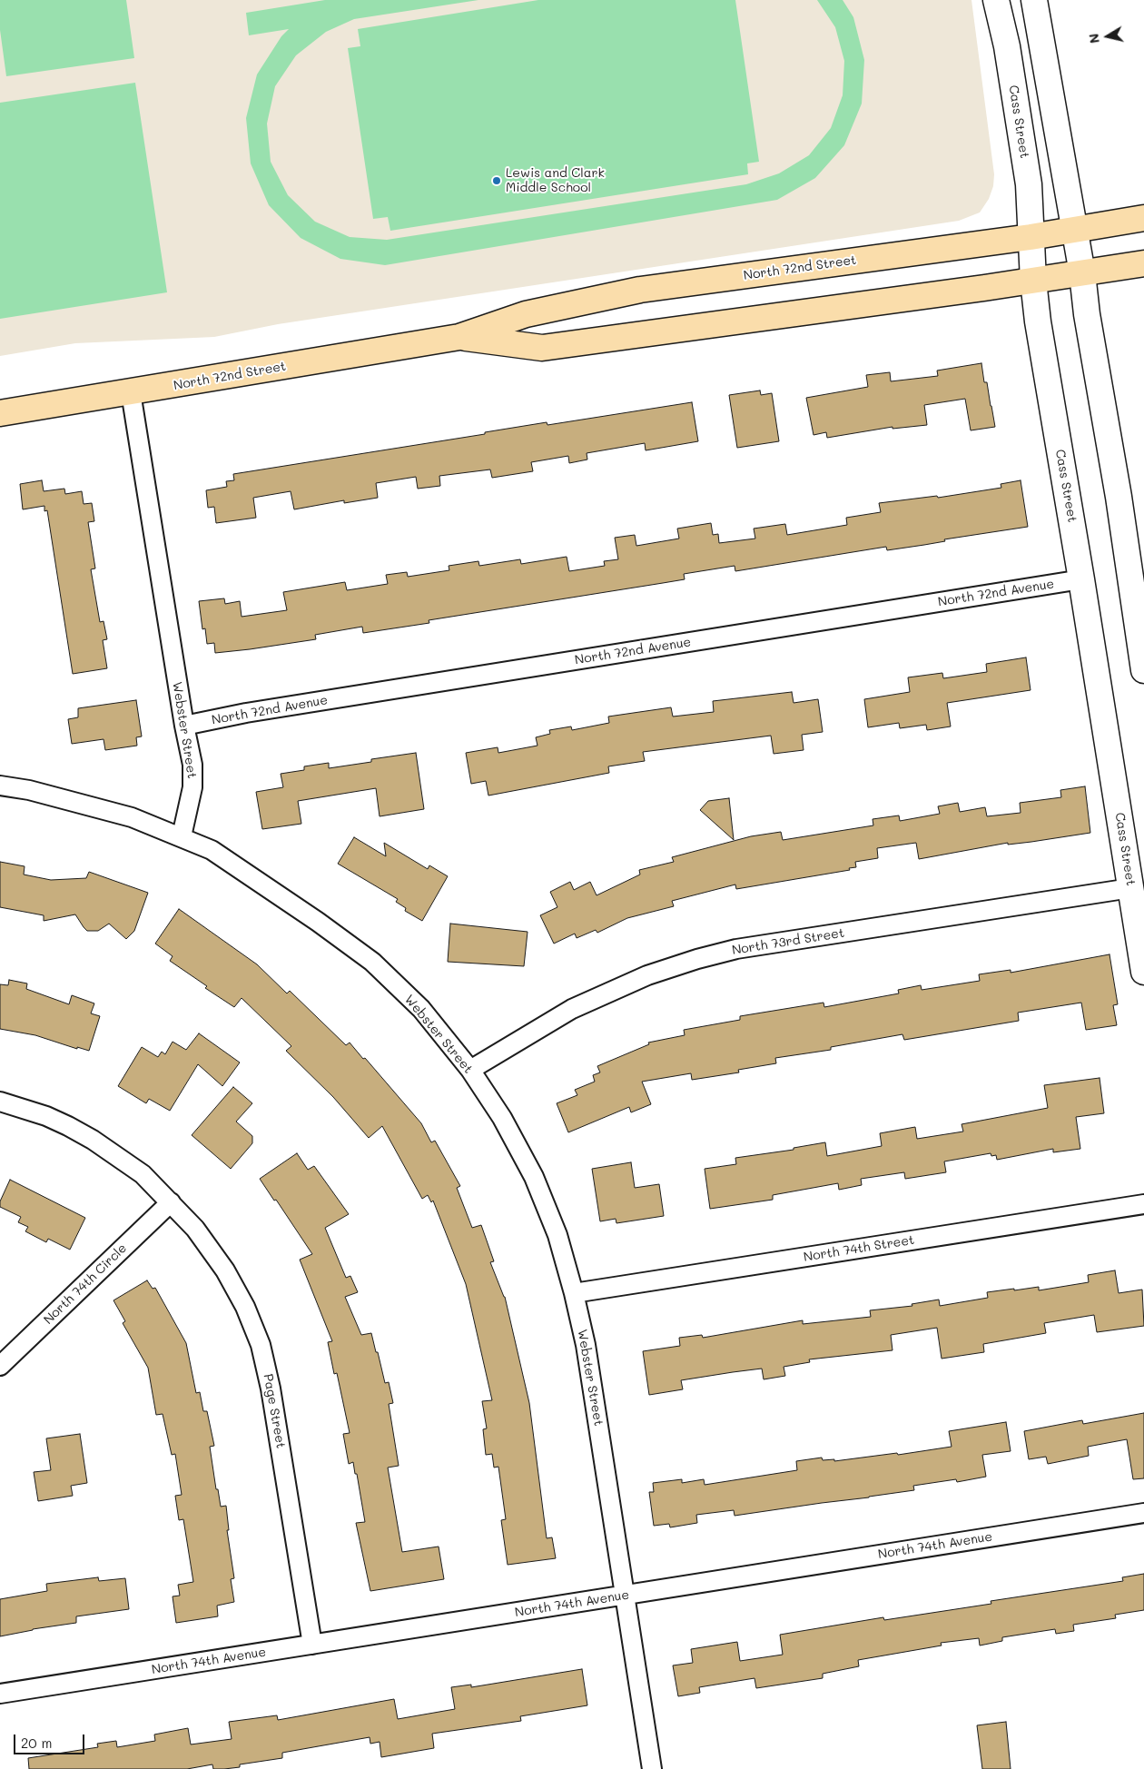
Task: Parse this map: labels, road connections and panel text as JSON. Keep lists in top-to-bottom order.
{
  "streets": {
    "main road": ["Cass Street", "North 72nd Street"],
    "street": [
      "North 72nd Avenue",
      "Webster Street",
      "North 73rd Street",
      "North 74th Street",
      "North 74th Circle",
      "Page Street",
      "North 74th Avenue"
    ]
  },
  "crossings": [
    ["Cass Street", "North 72nd Street"],
    ["Cass Street", "North 72nd Avenue"],
    ["Cass Street", "North 73rd Street"],
    ["North 72nd Street", "Webster Street"],
    ["North 72nd Avenue", "Webster Street"],
    ["Webster Street", "North 73rd Street"],
    ["Webster Street", "North 74th Street"],
    ["Webster Street", "North 74th Avenue"],
    ["North 74th Circle", "Page Street"],
    ["Page Street", "North 74th Avenue"]
  ],
  "places": ["Lewis and Clark Middle School"],
  "scale_bar": "20 m",
  "north": "left"
}
